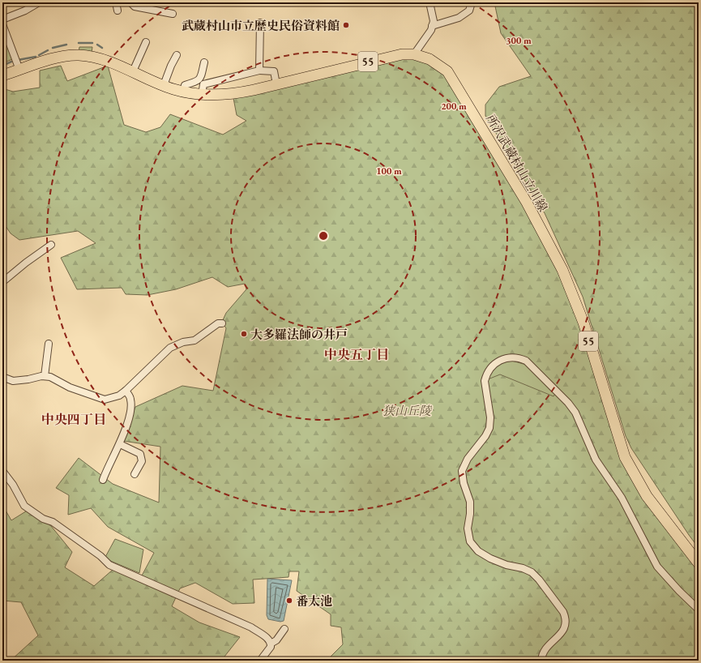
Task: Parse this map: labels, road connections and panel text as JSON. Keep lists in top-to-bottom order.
{
  "streets": {
    "main road": ["55", "所沢武蔵村山立川線"]
  },
  "districts": ["中央五丁目", "中央四丁目"],
  "parks": ["狭山丘陵"],
  "places": ["武蔵村山市立歴史民俗資料館", "大多羅法師の井戸", "番太池"],
  "rings": ["300 m", "200 m", "100 m"]
}
